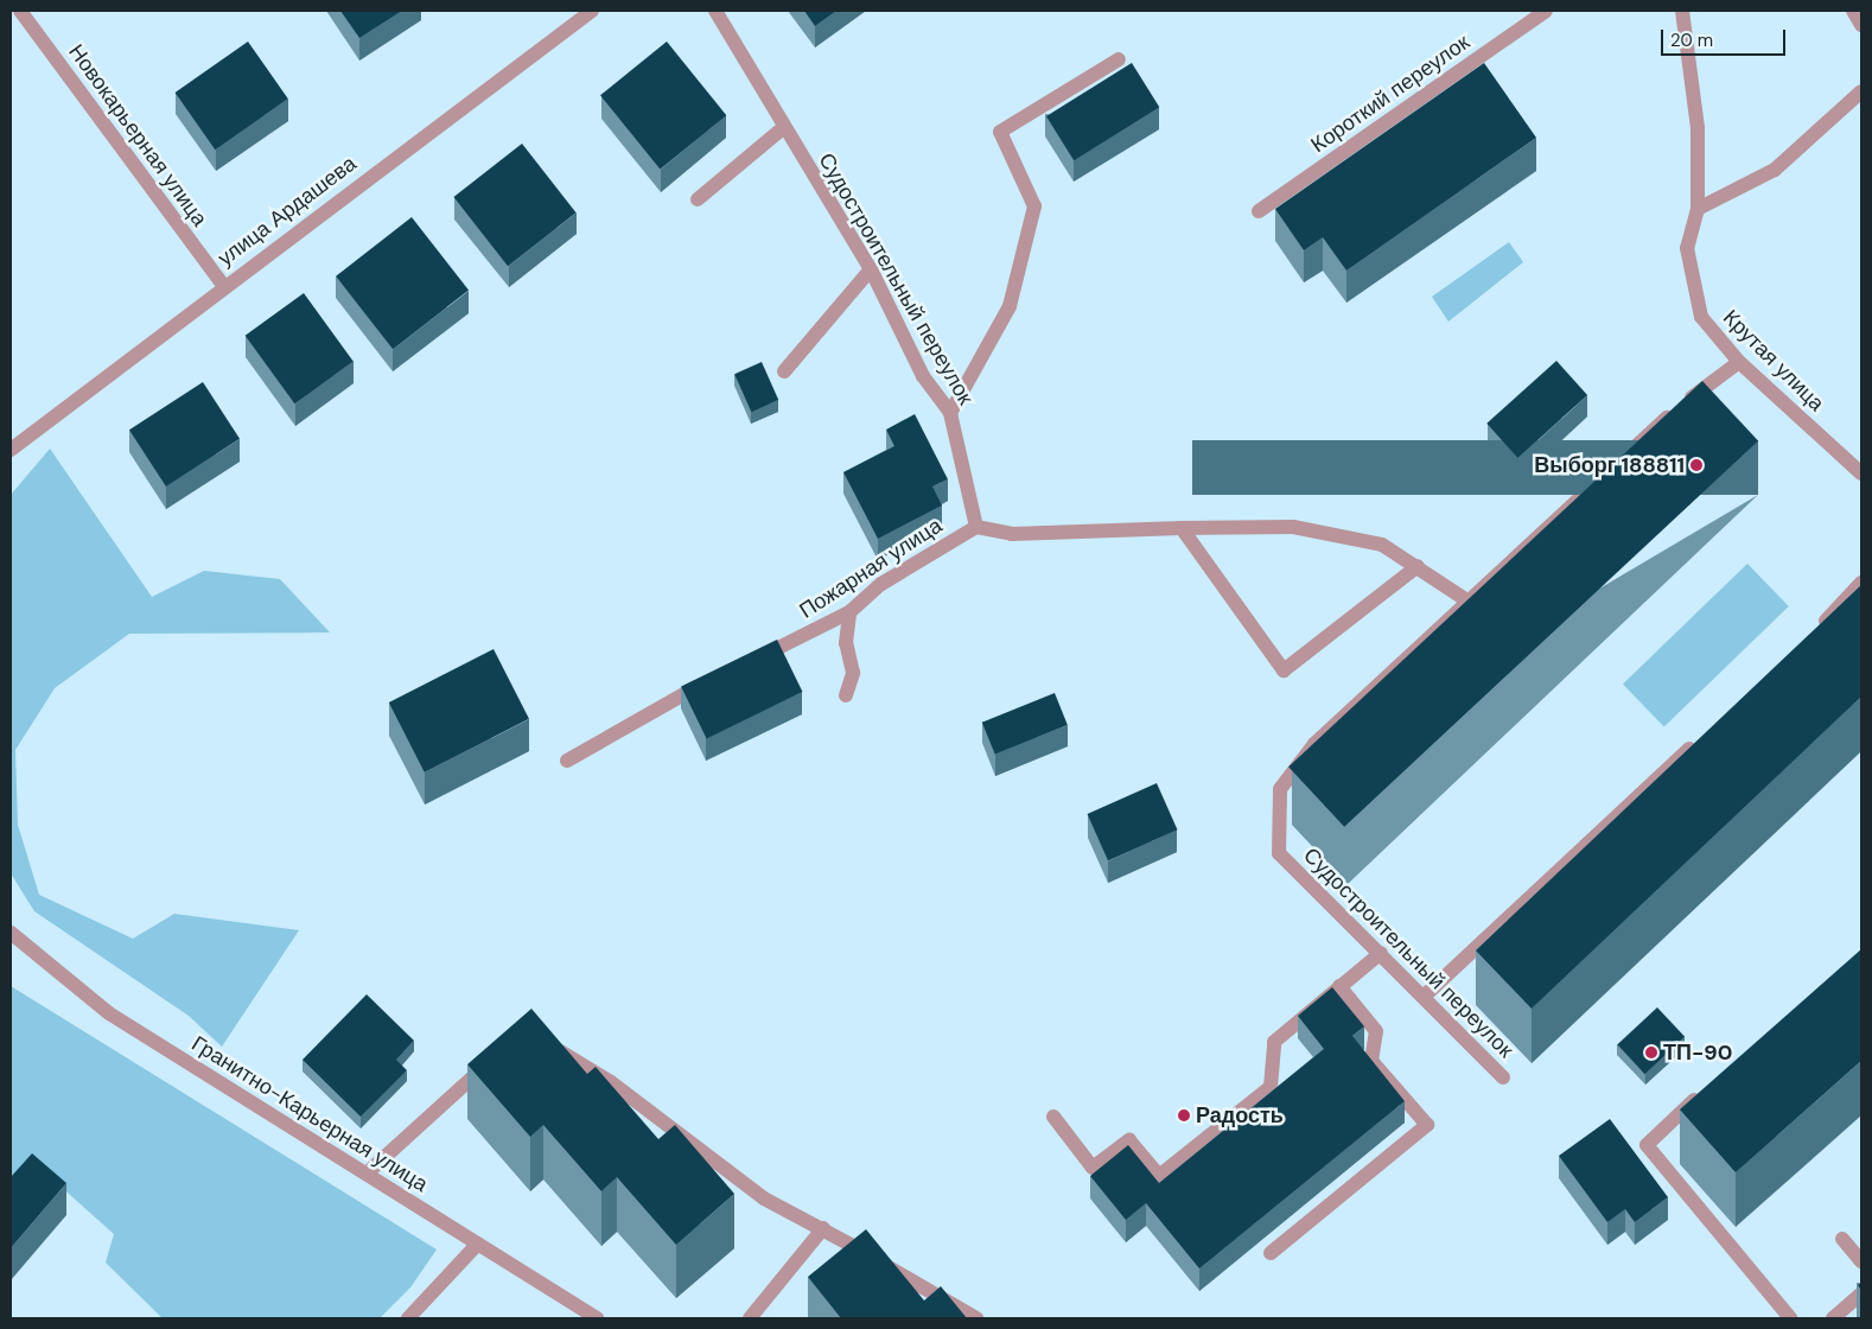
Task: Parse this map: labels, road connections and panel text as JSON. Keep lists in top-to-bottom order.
{
  "streets": {
    "street": [
      "Короткий переулок",
      "Новокарьерная улица",
      "улица Ардашева",
      "Судостроительный переулок",
      "Крутая улица",
      "Пожарная улица",
      "Гранитно-Карьерная улица"
    ]
  },
  "crossings": [
    ["Новокарьерная улица", "улица Ардашева"],
    ["Судостроительный переулок", "Пожарная улица"]
  ],
  "places": ["Выборг 188811", "ТП-90", "Радость"],
  "scale_bar": "20 m"
}
